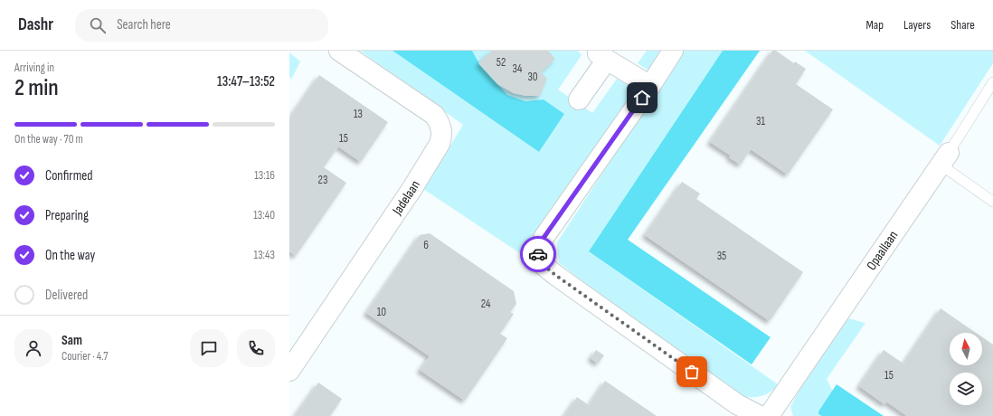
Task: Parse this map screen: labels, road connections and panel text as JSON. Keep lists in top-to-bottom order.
{
  "streets": {
    "street": ["Jadelaan", "Opaallaan"]
  },
  "house_numbers": [
    "52",
    "34",
    "30",
    "13",
    "31",
    "15",
    "23",
    "6",
    "35",
    "24",
    "10",
    "15"
  ],
  "north": "top",
  "page": {
    "header": "Dashr",
    "search": "Search here",
    "nav": ["Map", "Layers", "Share"],
    "heading": ["2 min", "Arriving in", "13:47–13:52"],
    "panel": ["Sam", "Courier · 4.7"],
    "bar": "On the way · 70 m",
    "list": [
      ["Confirmed", "13:16"],
      ["Preparing", "13:40"],
      ["On the way", "13:43"],
      "Delivered"
    ]
  }
}
